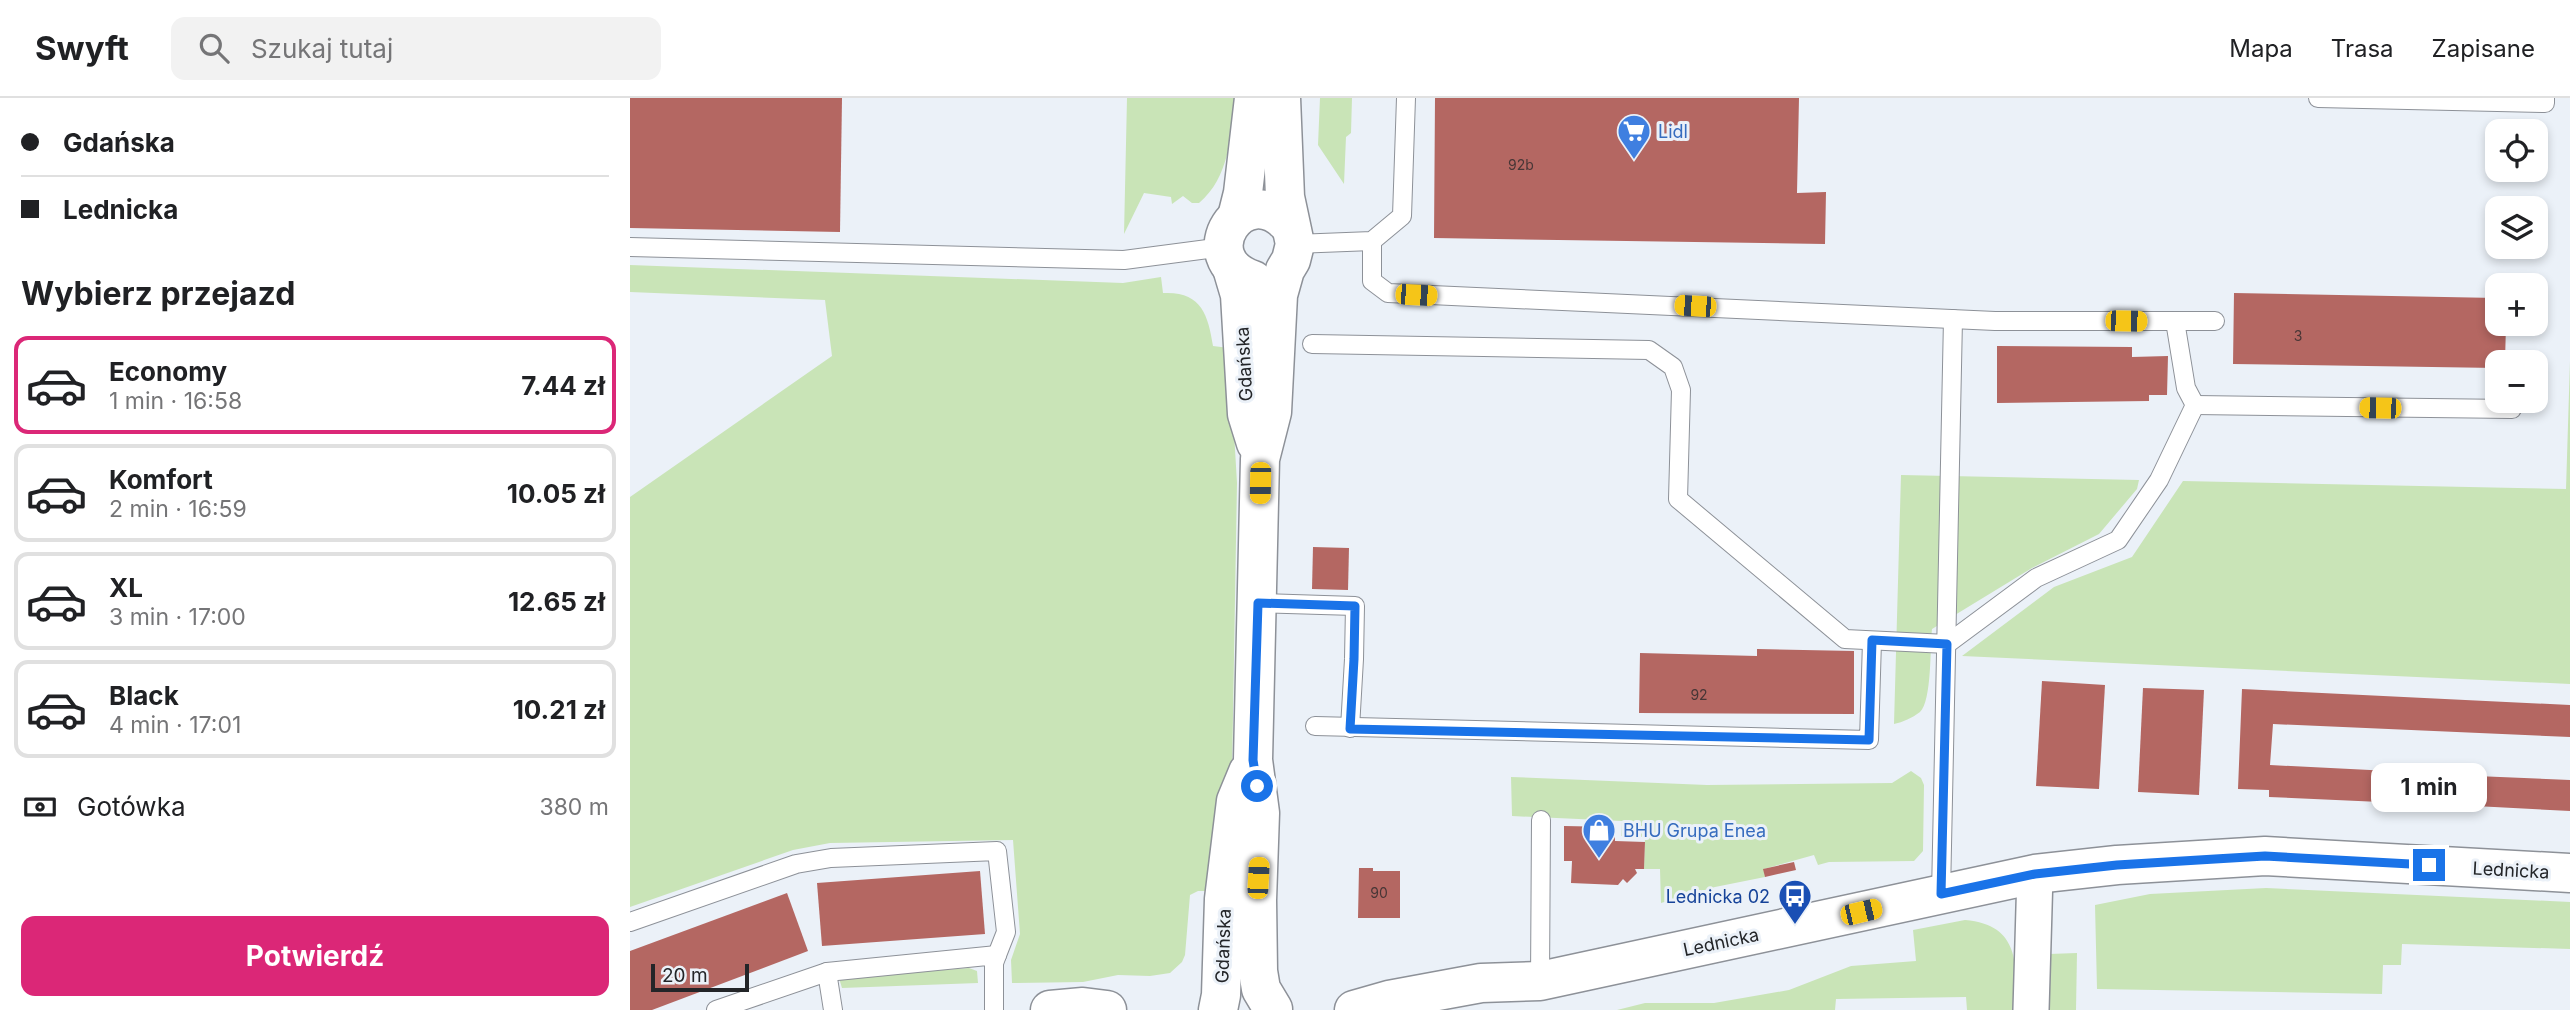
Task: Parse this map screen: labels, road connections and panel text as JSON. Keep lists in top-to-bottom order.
{
  "streets": {
    "street": ["Gdańska", "Lednicka"]
  },
  "places": {
    "supermarket": ["Lidl"],
    "shop": ["BHU Grupa Enea"],
    "bus stop": ["Lednicka 02"]
  },
  "house_numbers": [
    "92b",
    "3",
    "92",
    "90"
  ],
  "scale_bar": "20 m",
  "page": {
    "header": "Swyft",
    "search": "Szukaj tutaj",
    "nav": ["Mapa", "Trasa", "Zapisane"],
    "banner": ["Gdańska", "Lednicka"],
    "map_buttons": ["+", "−"],
    "heading": "Wybierz przejazd",
    "list": [
      {
        "name": "Economy",
        "note": "1 min · 16:58",
        "value": "7.44 zł"
      },
      {
        "name": "Komfort",
        "note": "2 min · 16:59",
        "value": "10.05 zł"
      },
      {
        "name": "XL",
        "note": "3 min · 17:00",
        "value": "12.65 zł"
      },
      {
        "name": "Black",
        "note": "4 min · 17:01",
        "value": "10.21 zł"
      }
    ],
    "bubble": "1 min",
    "pay": ["Gotówka", "380 m"],
    "buttons": "Potwierdź",
    "scale": "20 m"
  }
}
